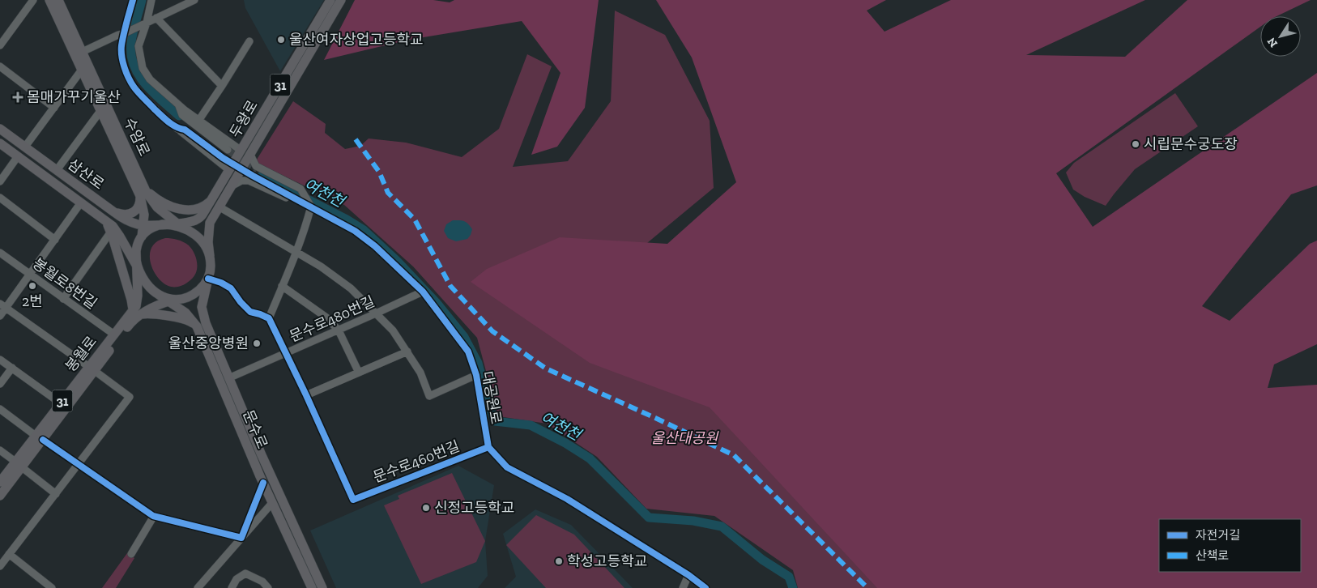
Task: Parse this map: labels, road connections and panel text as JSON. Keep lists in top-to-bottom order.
{
  "streets": {
    "main road": [
      "31",
      "두왕로",
      "수암로",
      "삼산로",
      "봉월로",
      "문수로"
    ],
    "street": [
      "봉월로8번길",
      "문수로480번길",
      "대공원로",
      "문수로460번길"
    ]
  },
  "crossings": [
    ["두왕로", "수암로"],
    ["두왕로", "삼산로"],
    ["두왕로", "봉월로"],
    ["두왕로", "문수로"],
    ["수암로", "삼산로"],
    ["수암로", "봉월로"],
    ["수암로", "문수로"],
    ["삼산로", "봉월로"],
    ["삼산로", "문수로"],
    ["봉월로8번길", "봉월로"],
    ["문수로480번길", "대공원로"],
    ["문수로480번길", "문수로"],
    ["봉월로", "문수로"],
    ["대공원로", "문수로460번길"]
  ],
  "water": ["여천천"],
  "parks": ["울산대공원"],
  "places": {
    "other": [
      "울산여자상업고등학교",
      "시립문수궁도장",
      "2번",
      "울산중앙병원",
      "신정고등학교",
      "학성고등학교"
    ],
    "health": ["몸매가꾸기울산"]
  },
  "legend": ["자전거길", "산책로"],
  "north": "bottom left"
}
